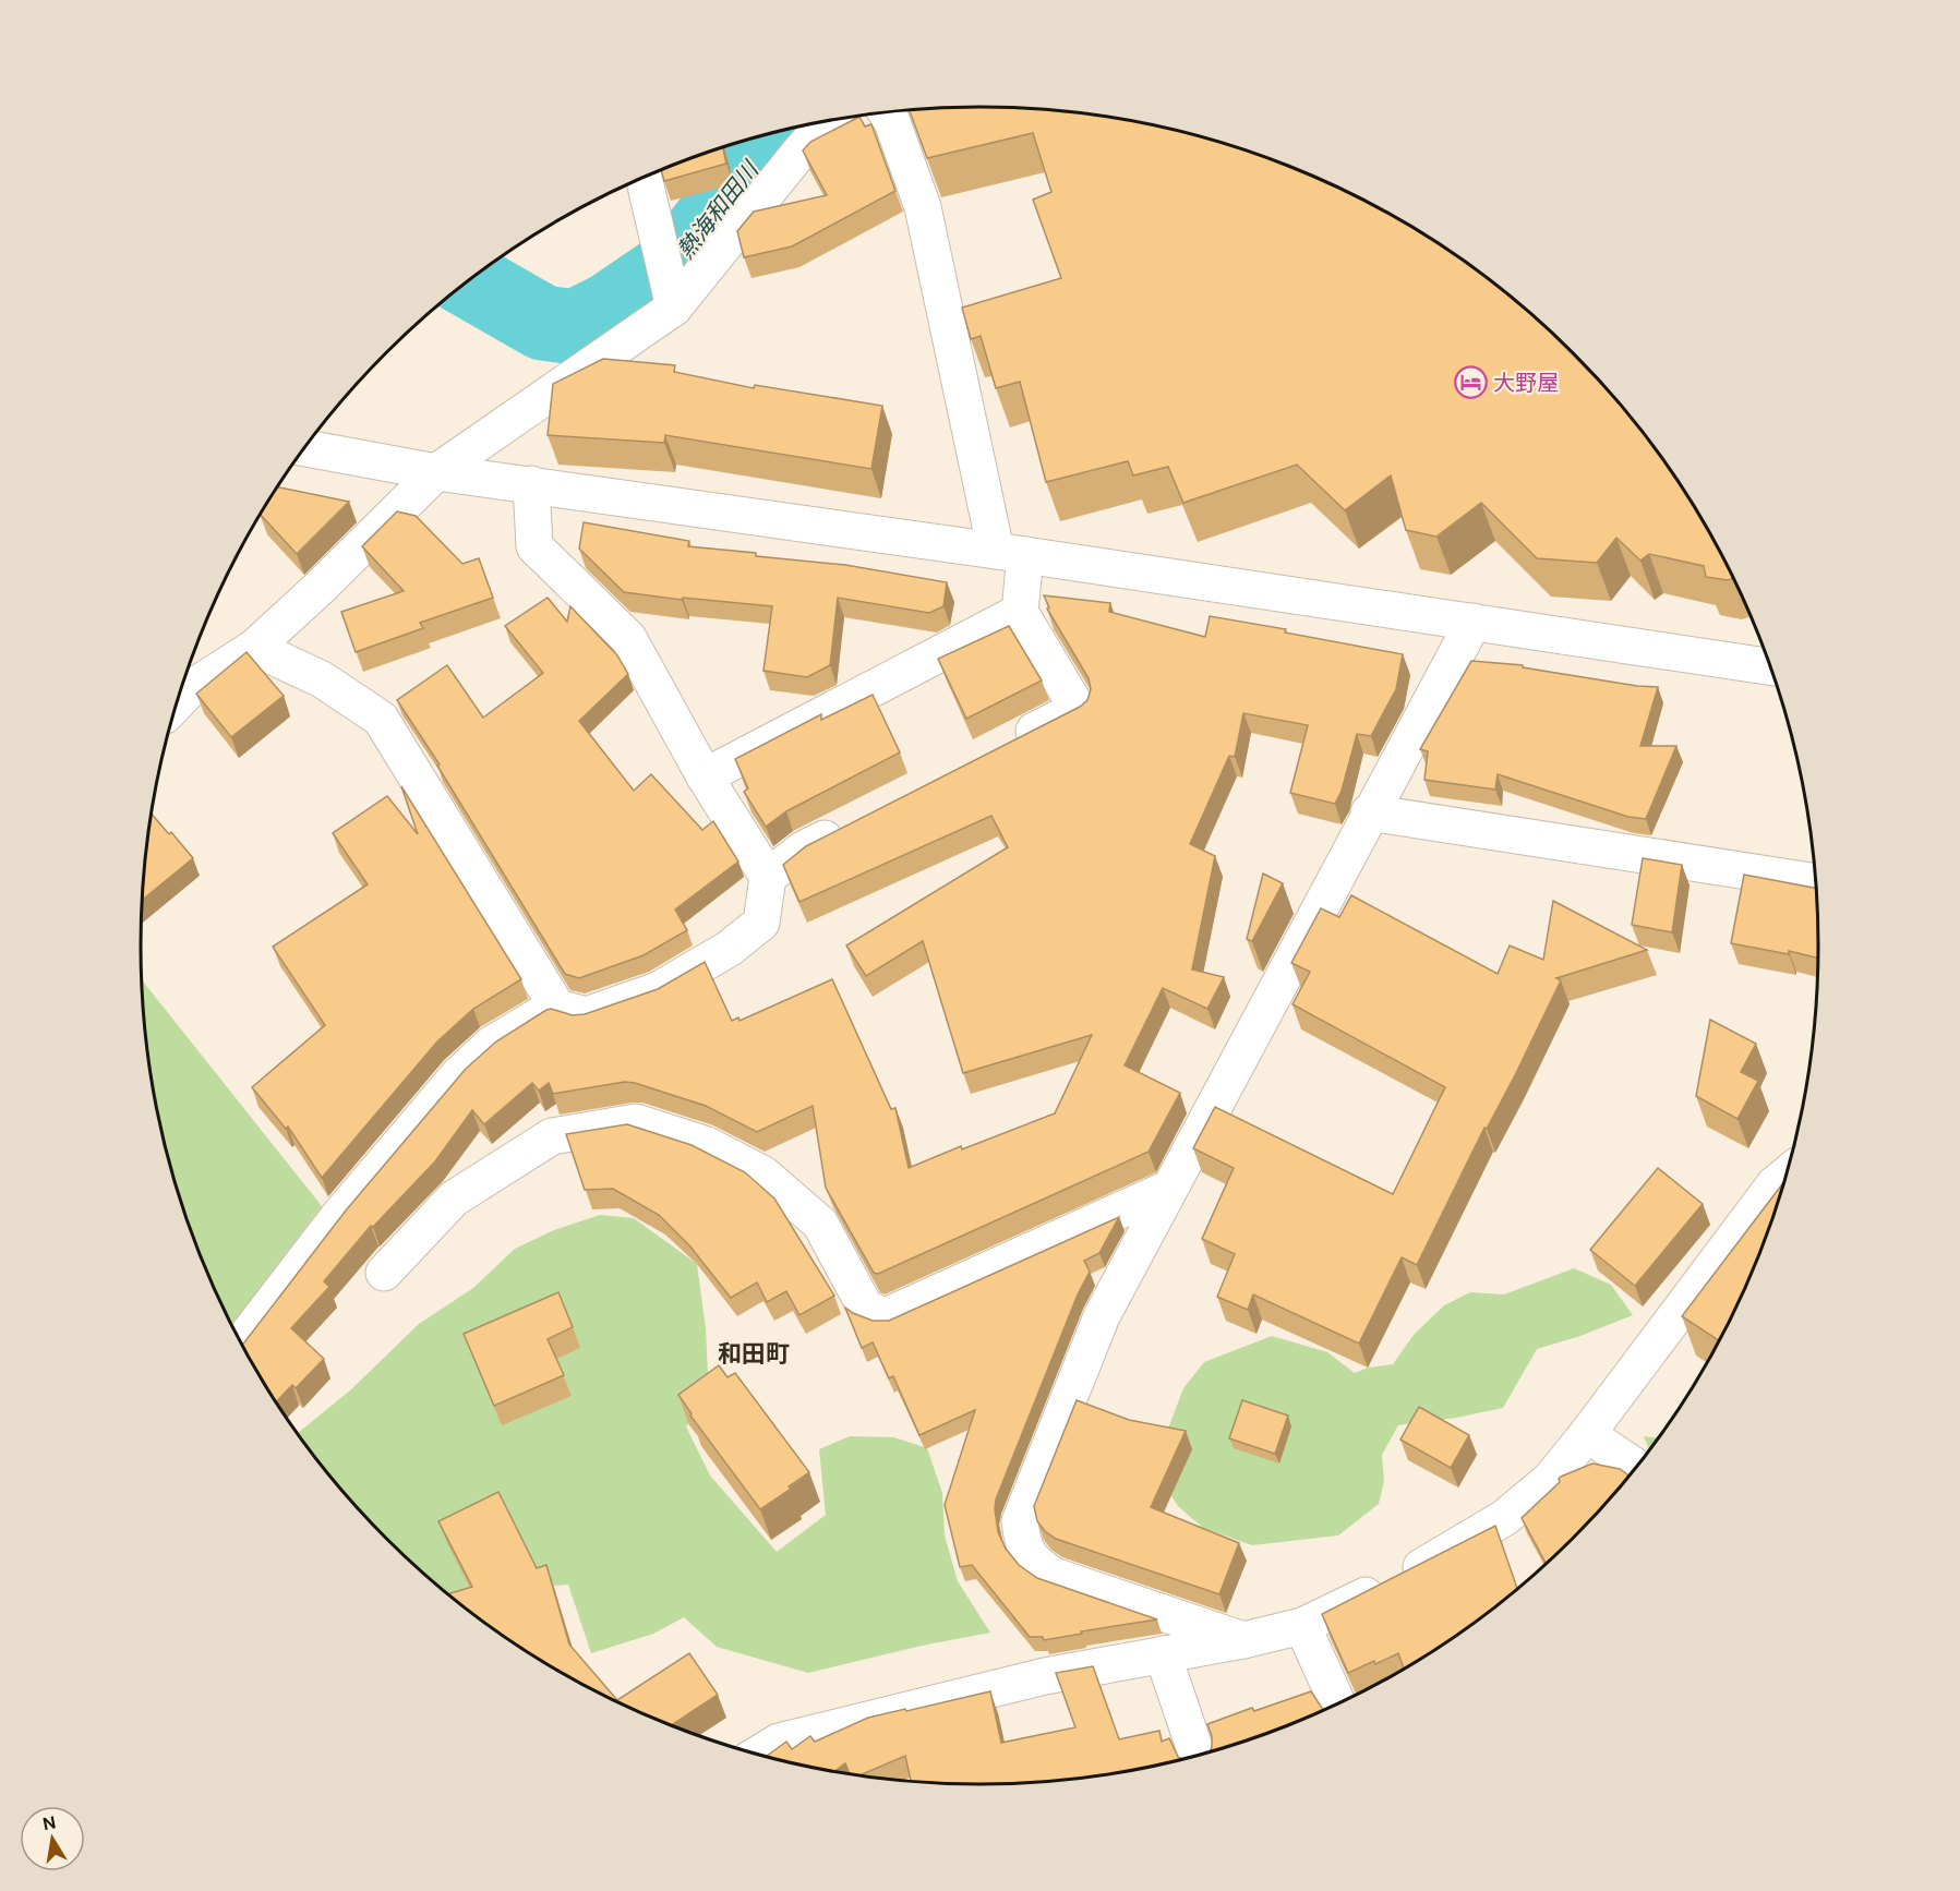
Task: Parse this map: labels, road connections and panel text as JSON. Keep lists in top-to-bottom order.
{
  "districts": ["和田町"],
  "water": ["熱海和田川"],
  "places": {
    "hotel": ["大野屋"]
  },
  "north": "top"
}
